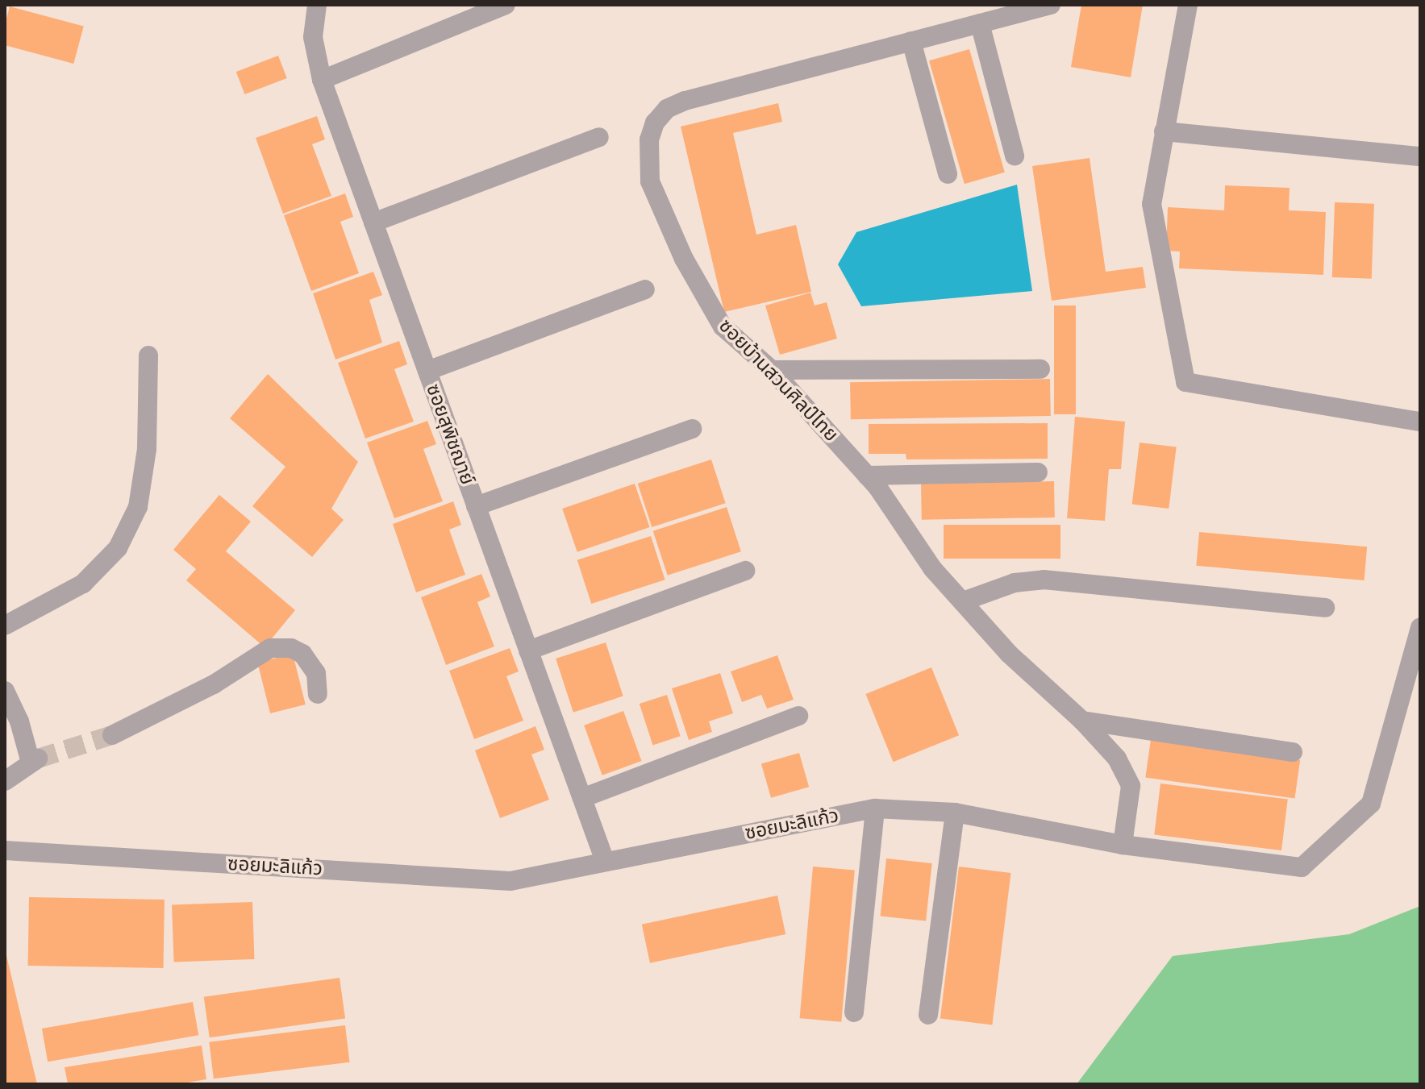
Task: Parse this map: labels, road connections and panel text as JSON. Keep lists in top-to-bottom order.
{
  "streets": {
    "street": ["ซอยบ้านสวนศิลป์ไทย", "ซอยสุพิชฌาย์", "ซอยมะลิแก้ว"]
  },
  "crossings": [
    ["ซอยบ้านสวนศิลป์ไทย", "ซอยมะลิแก้ว"],
    ["ซอยสุพิชฌาย์", "ซอยมะลิแก้ว"]
  ]
}
